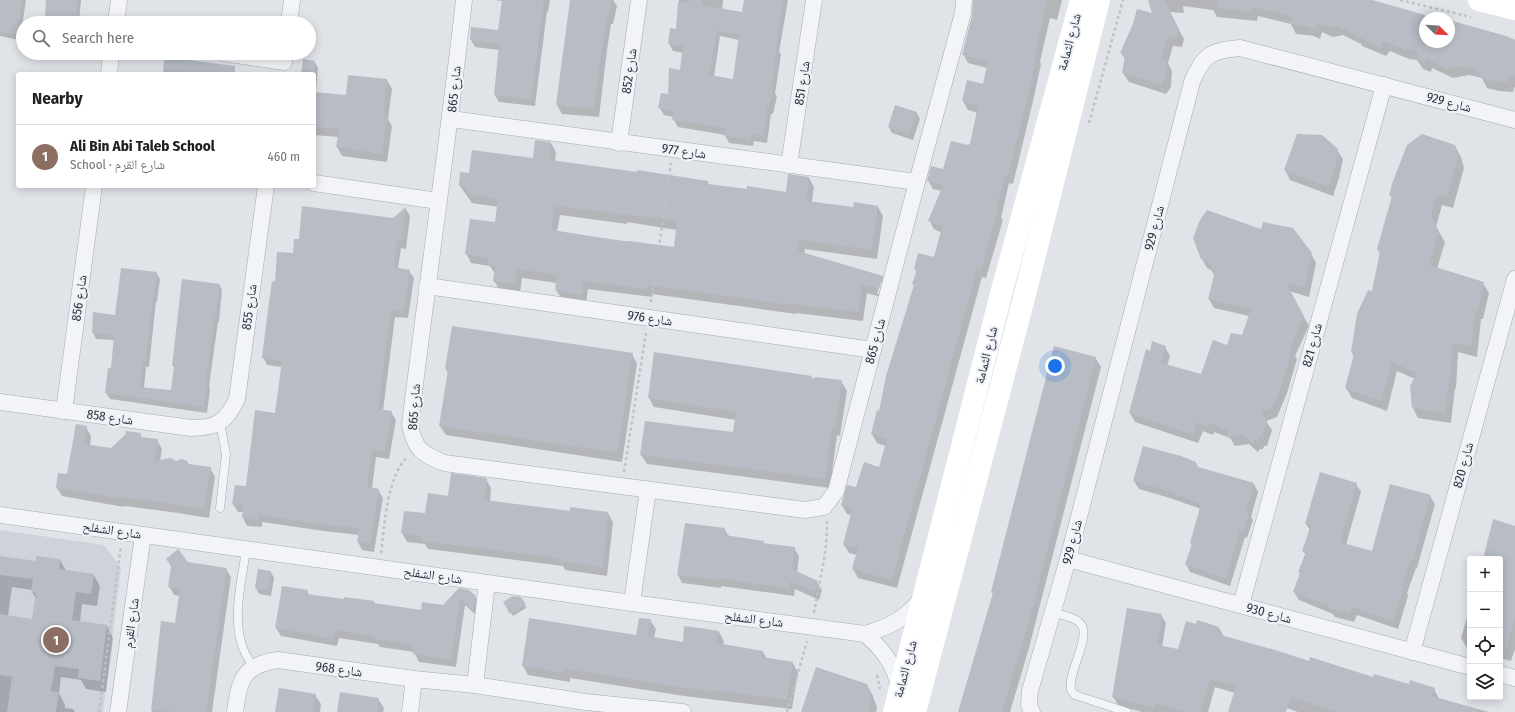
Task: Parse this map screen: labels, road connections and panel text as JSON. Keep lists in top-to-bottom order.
{
  "streets": {
    "street": [
      "شارع الثمامة",
      "شارع 852",
      "شارع 851",
      "شارع 865",
      "شارع 929",
      "شارع 977",
      "شارع 856",
      "شارع 855",
      "شارع 976",
      "شارع 821",
      "شارع 858",
      "شارع 820",
      "شارع الشفلح",
      "شارع 930",
      "شارع القرم",
      "شارع 968"
    ]
  },
  "crossings": [
    ["شارع الثمامة", "شارع الشفلح"],
    ["شارع 852", "شارع 977"],
    ["شارع 851", "شارع 977"],
    ["شارع 865", "شارع 977"],
    ["شارع 865", "شارع 976"],
    ["شارع 929", "شارع 821"],
    ["شارع 929", "شارع 930"],
    ["شارع 856", "شارع 858"],
    ["شارع 855", "شارع 858"],
    ["شارع 821", "شارع 930"],
    ["شارع 820", "شارع 930"],
    ["شارع الشفلح", "شارع القرم"]
  ],
  "north": "bottom right",
  "page": {
    "search": "Search here",
    "heading": "Nearby",
    "list": [
      {
        "mark": "1",
        "name": "Ali Bin Abi Taleb School",
        "note": "School · شارع القرم",
        "value": "460 m"
      }
    ],
    "map_buttons": ["+", "−"],
    "pins": "1"
  }
}
